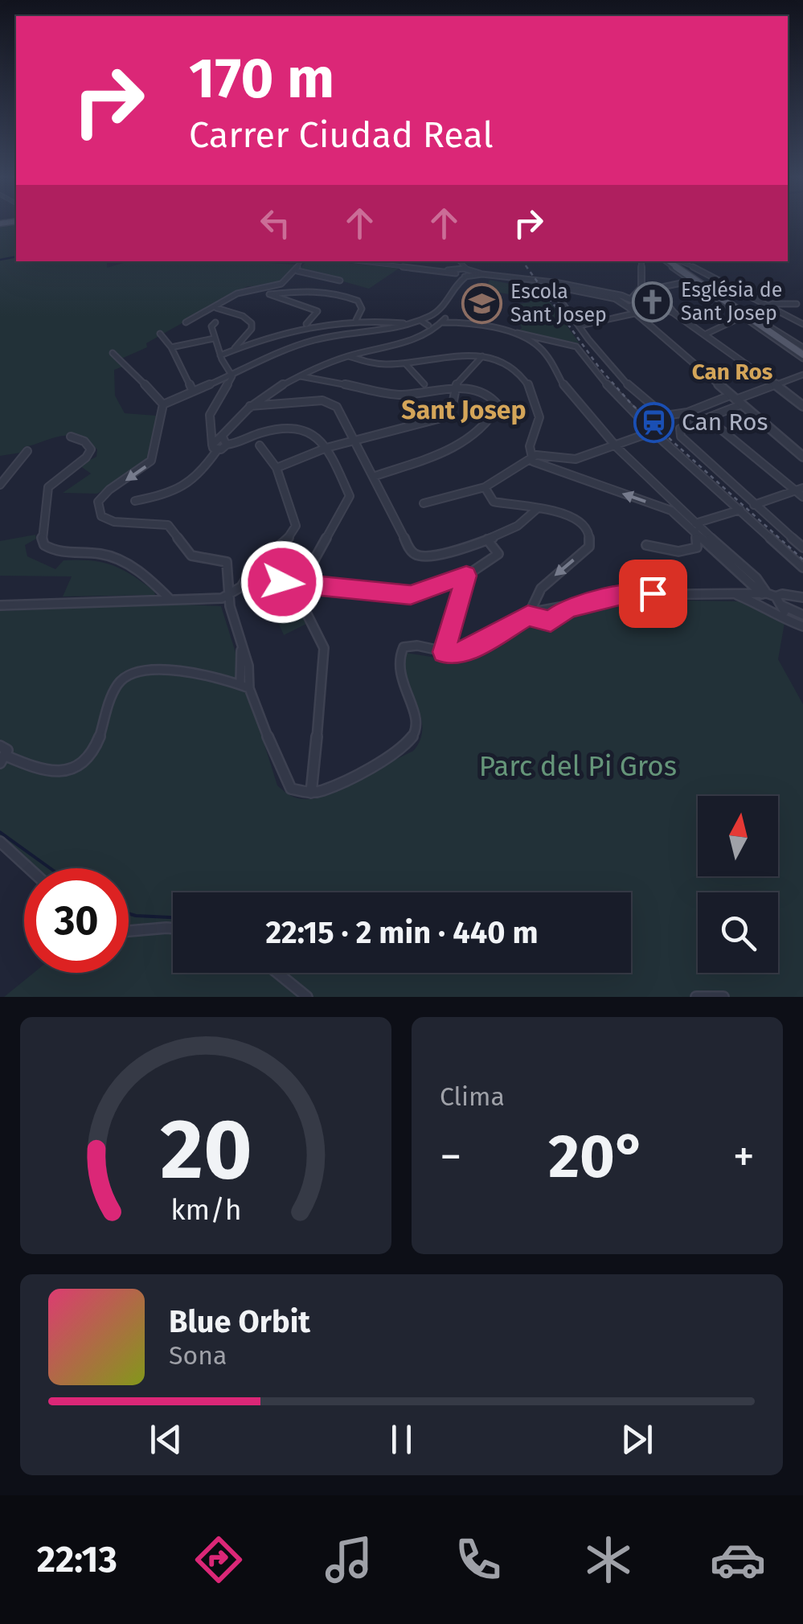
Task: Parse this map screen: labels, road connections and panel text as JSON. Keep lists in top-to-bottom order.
{
  "districts": ["Can Ros", "Sant Josep"],
  "parks": ["Parc del Pi Gros"],
  "places": {
    "church": ["Església de Sant Josep"],
    "school or university": ["Escola Sant Josep"],
    "station": ["Can Ros"]
  },
  "north": "top",
  "page": {
    "turn": ["170 m", "Carrer Ciudad Real"],
    "limit": "30",
    "trip": "22:15 · 2 min · 440 m",
    "tile": "Clima",
    "heat": ["−", "20°", "+"],
    "song": ["Blue Orbit", "Sona"],
    "tabs": "22:13",
    "gauge": ["20", "km/h"]
  }
}
